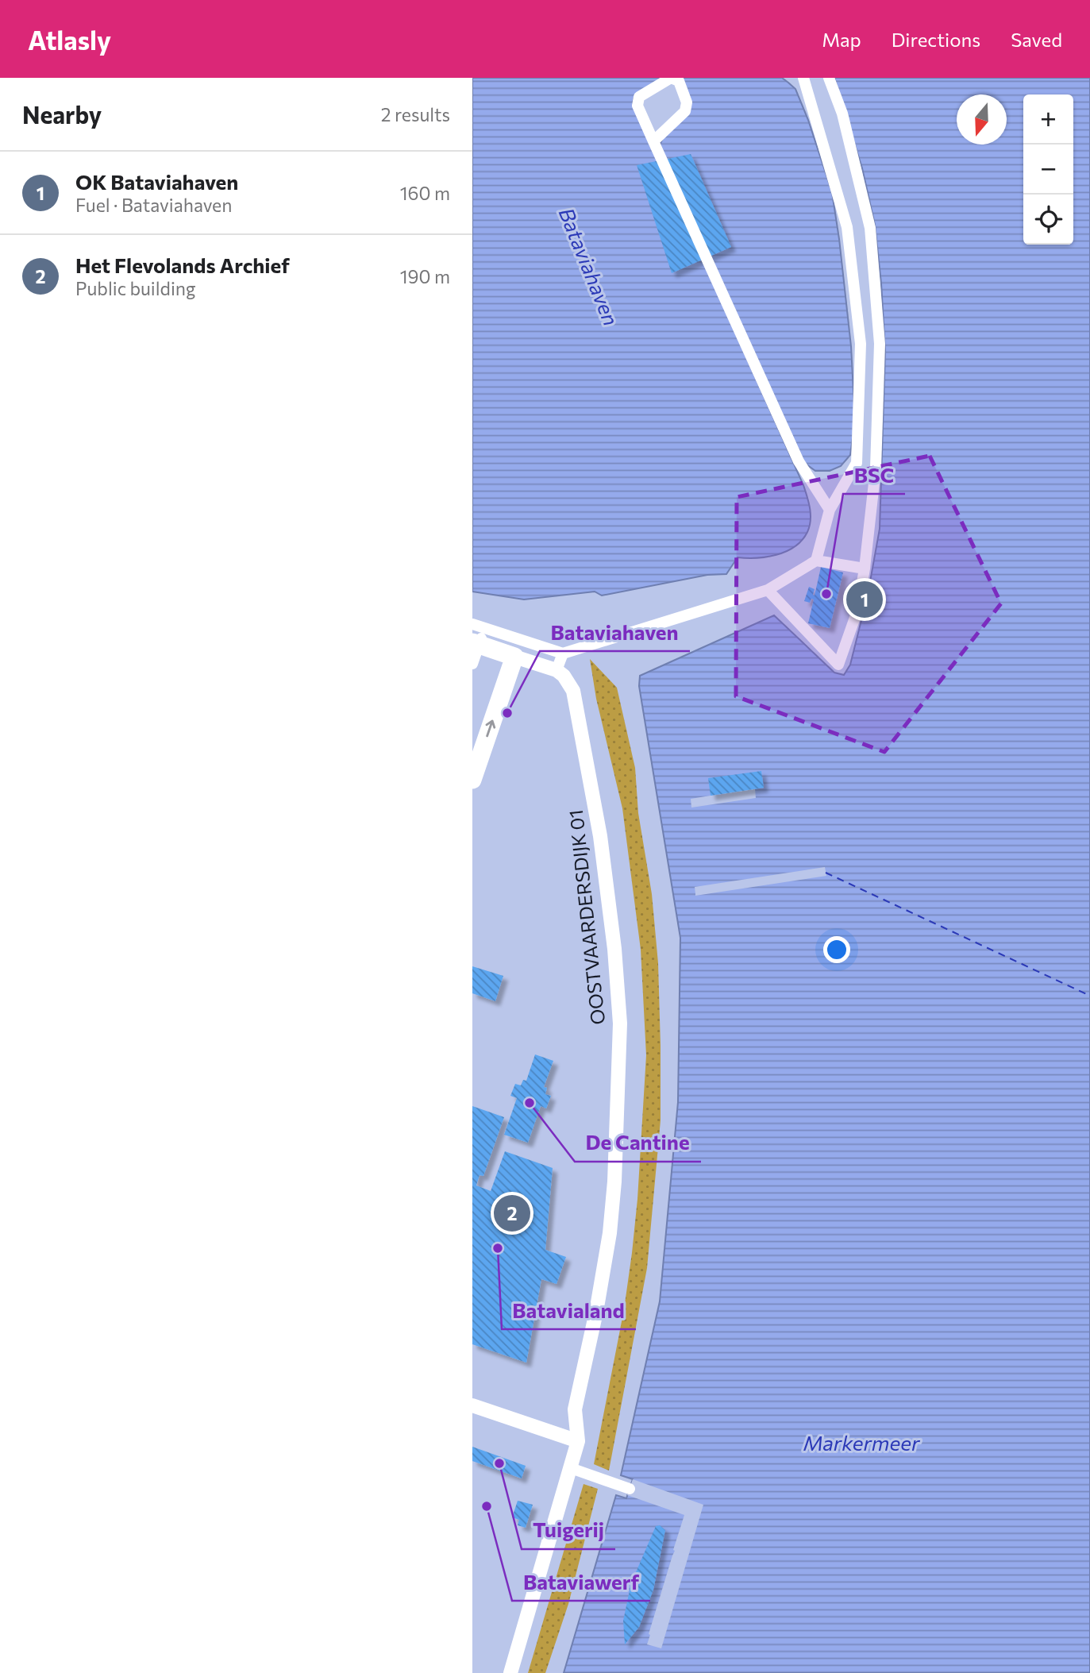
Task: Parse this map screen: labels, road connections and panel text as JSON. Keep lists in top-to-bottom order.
{
  "streets": {
    "street": ["OOSTVAARDERSDIJK 01"]
  },
  "water": ["Bataviahaven", "Markermeer"],
  "places": [
    "BSC",
    "Bataviahaven",
    "De Cantine",
    "Batavialand",
    "Tuigerij",
    "Bataviawerf"
  ],
  "north": "bottom",
  "page": {
    "header": "Atlasly",
    "nav": ["Map", "Directions", "Saved"],
    "heading": ["Nearby", "2 results"],
    "map_buttons": ["+", "−"],
    "list": [
      {
        "mark": "1",
        "name": "OK Bataviahaven",
        "note": "Fuel · Bataviahaven",
        "value": "160 m"
      },
      {
        "mark": "2",
        "name": "Het Flevolands Archief",
        "note": "Public building",
        "value": "190 m"
      }
    ],
    "pins": ["1", "2"]
  }
}
